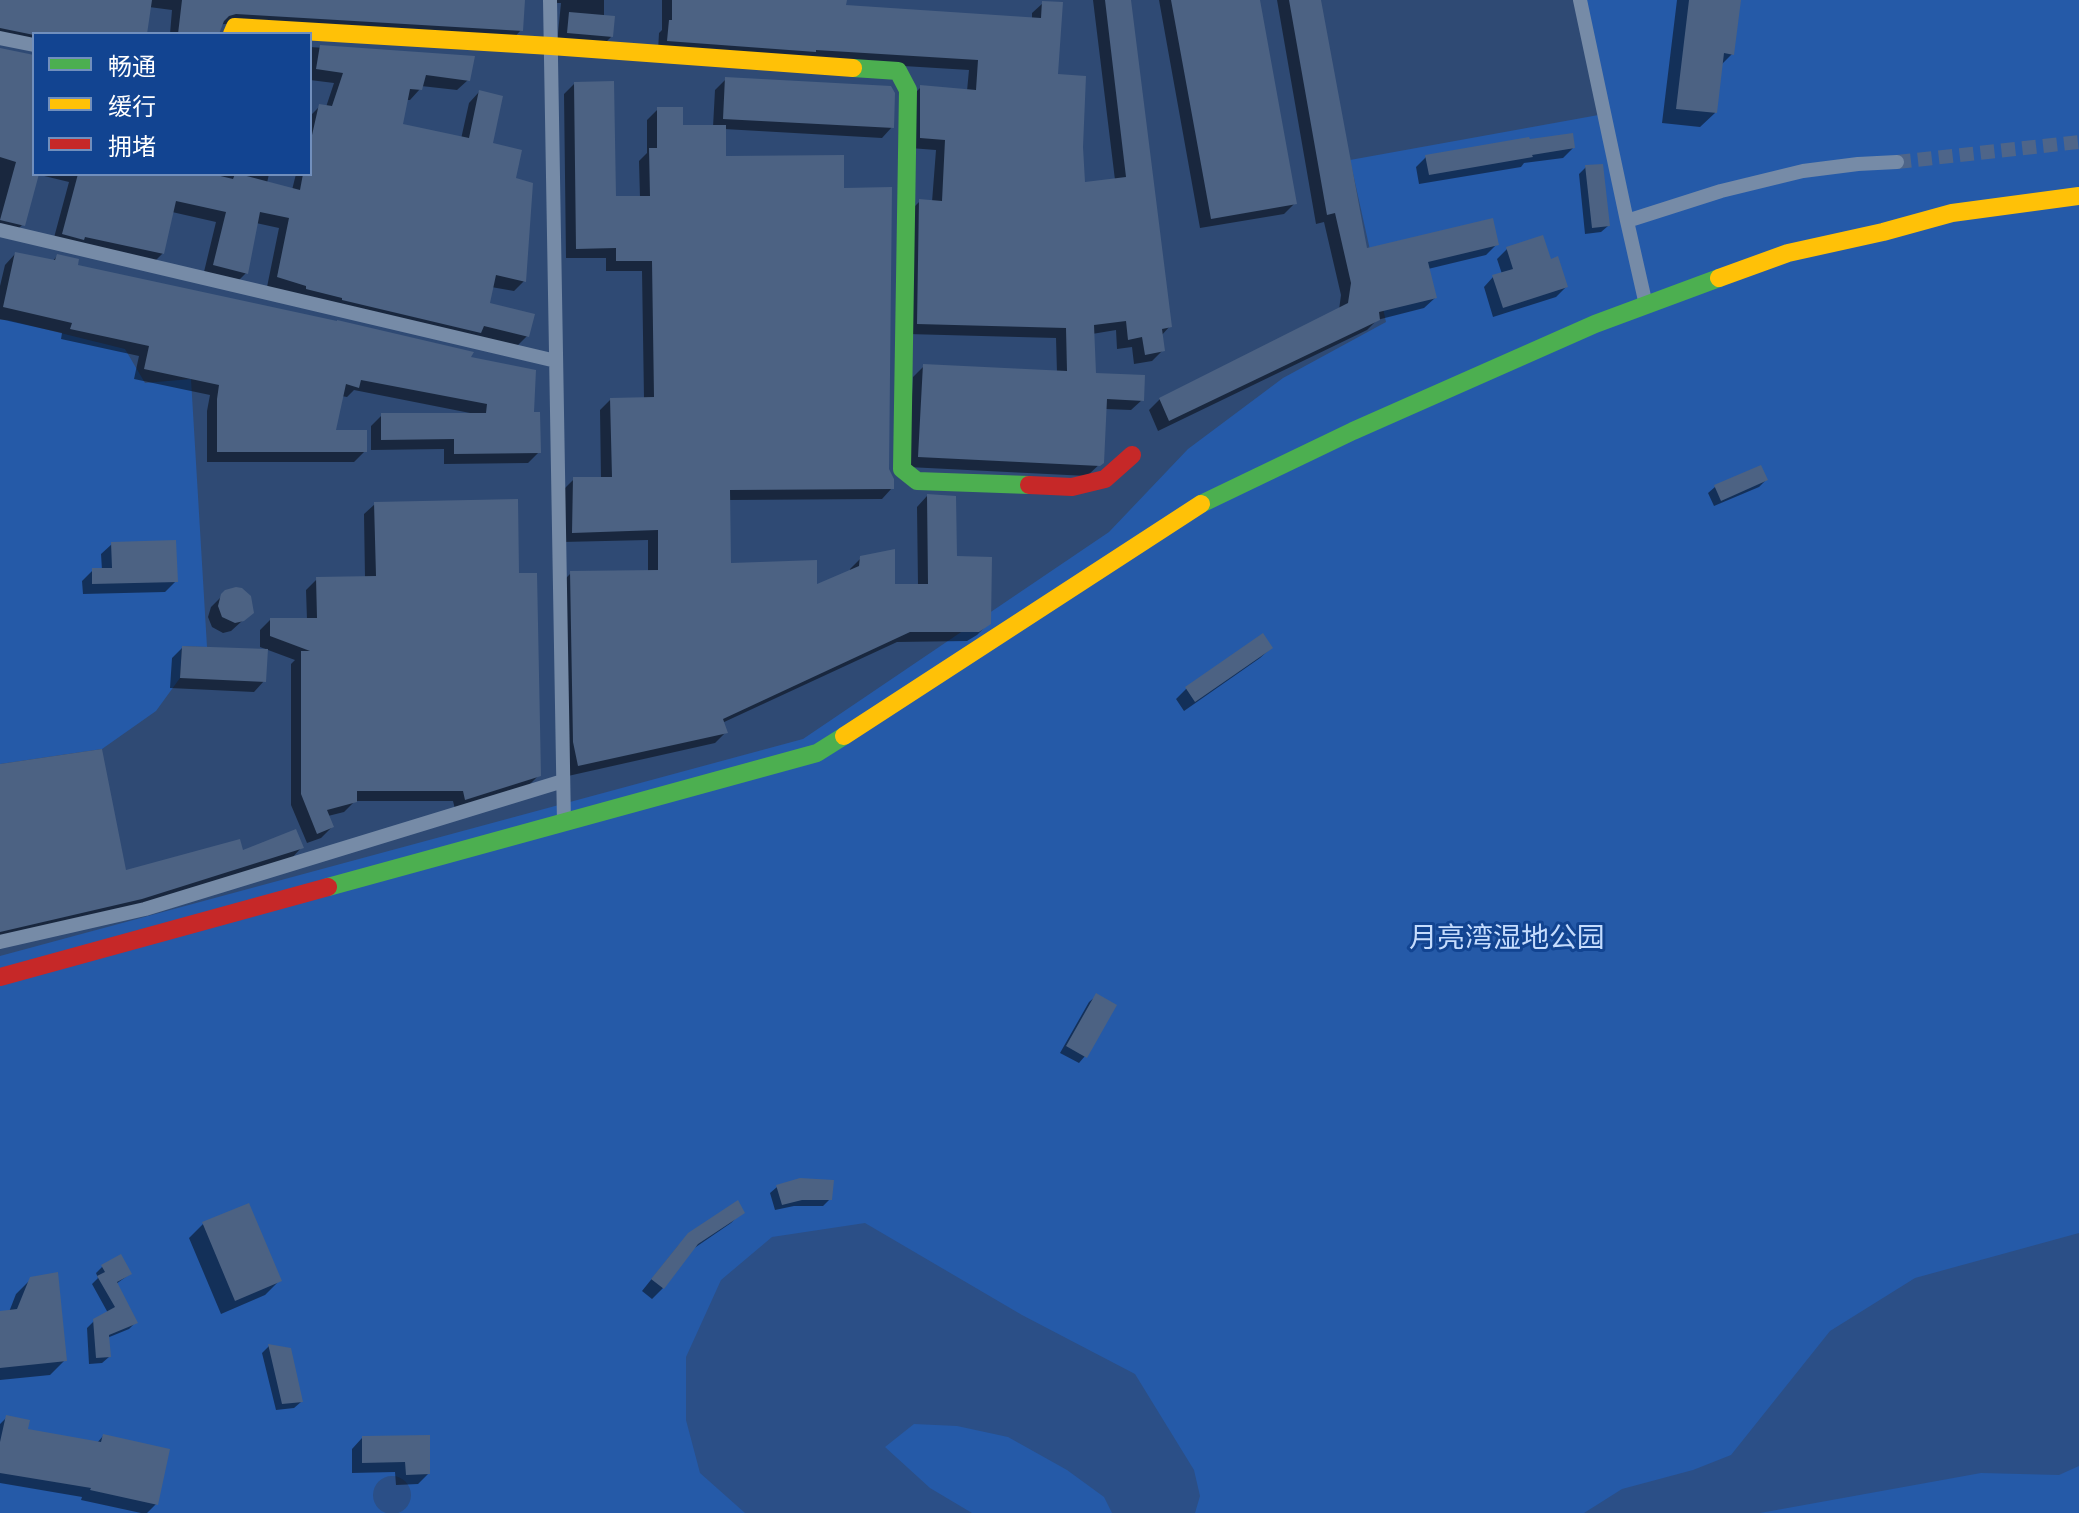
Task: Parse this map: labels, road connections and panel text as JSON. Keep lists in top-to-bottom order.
{
  "parks": ["月亮湾湿地公园"],
  "legend": ["畅通", "缓行", "拥堵"]
}
